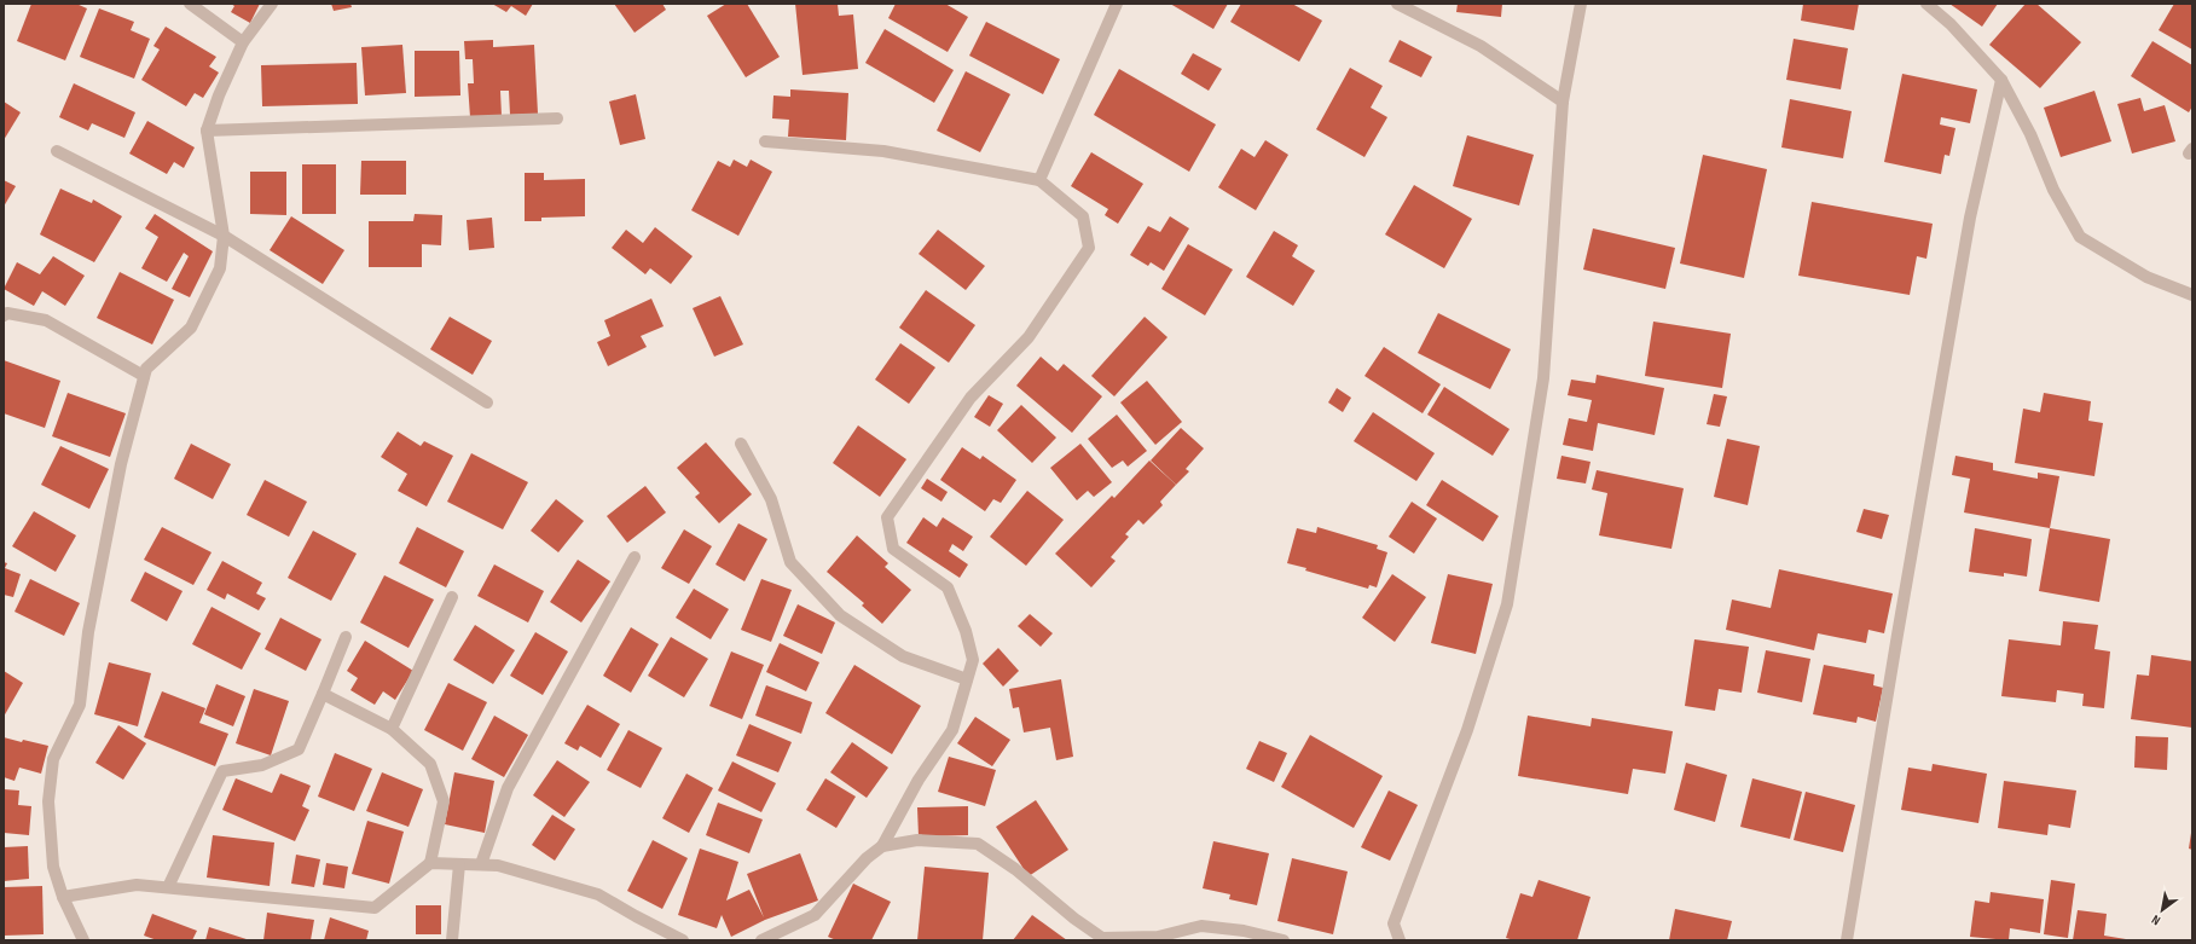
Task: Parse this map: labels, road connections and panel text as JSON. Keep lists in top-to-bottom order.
{
  "north": "bottom left"
}
